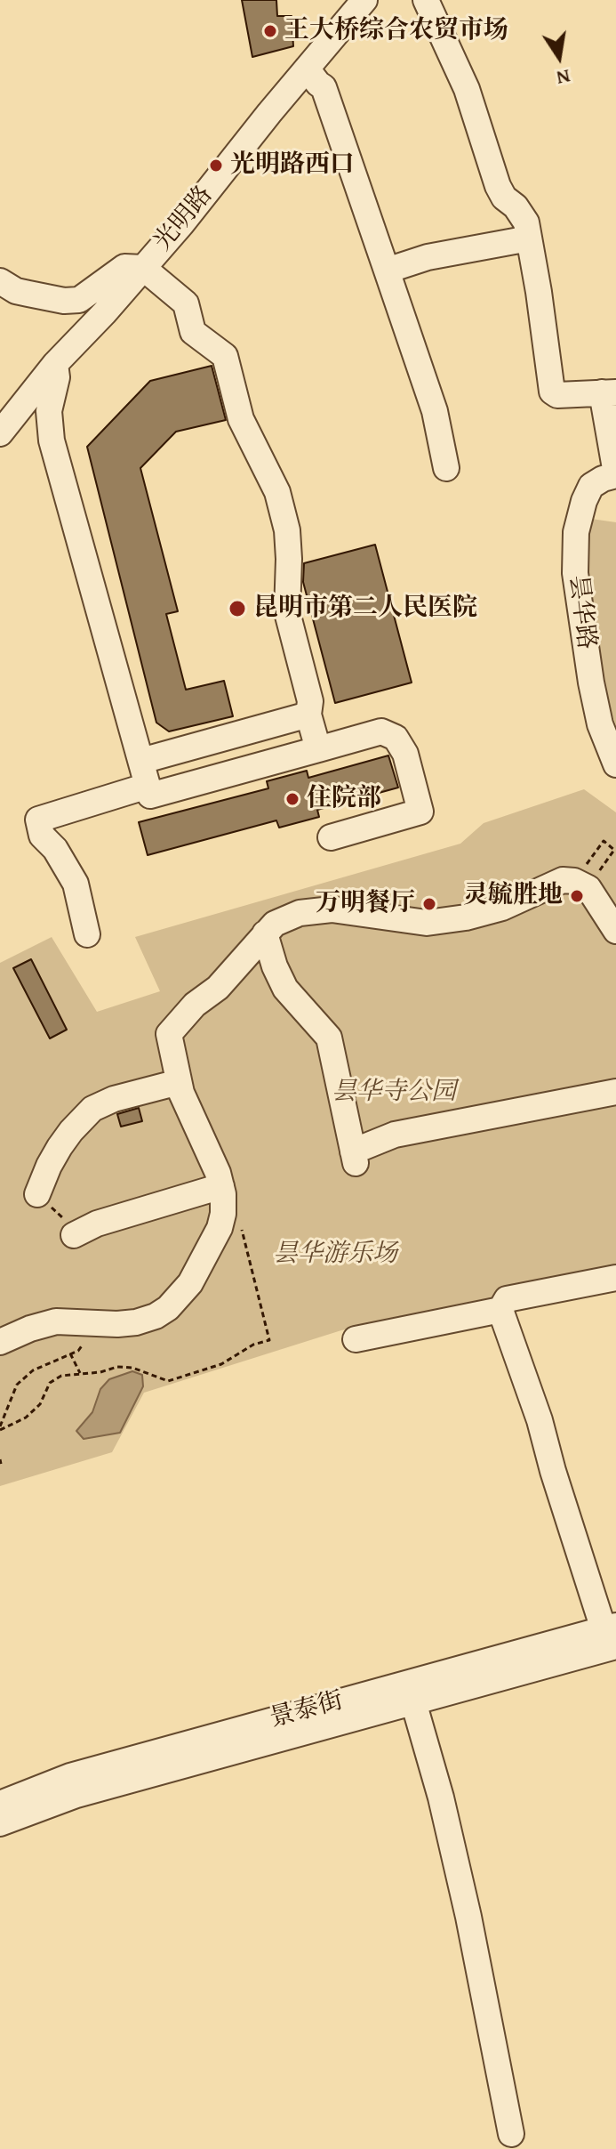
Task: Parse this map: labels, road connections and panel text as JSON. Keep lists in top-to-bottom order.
{
  "streets": {
    "street": ["光明路", "昙华路", "景泰街"]
  },
  "parks": ["昙华寺公园", "昙华游乐场"],
  "places": [
    "王大桥综合农贸市场",
    "光明路西口",
    "昆明市第二人民医院",
    "住院部",
    "灵毓胜地",
    "万明餐厅"
  ],
  "north": "bottom"
}
